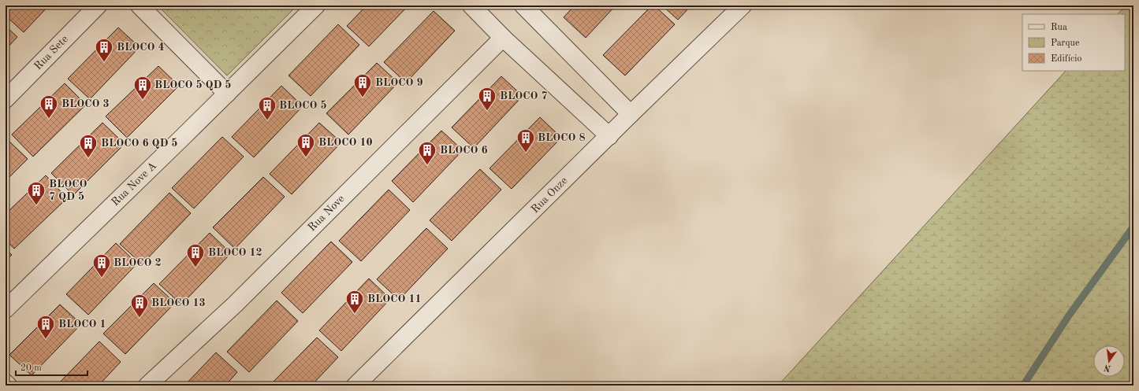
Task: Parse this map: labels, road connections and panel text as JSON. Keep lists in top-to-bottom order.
{
  "streets": {
    "street": [
      "Rua Sete",
      "Rua Nove A",
      "Rua Onze",
      "Rua Nove"
    ]
  },
  "places": {
    "building": [
      "BLOCO 4",
      "BLOCO 9",
      "BLOCO 5 QD 5",
      "BLOCO 7",
      "BLOCO 3",
      "BLOCO 5",
      "BLOCO 8",
      "BLOCO 10",
      "BLOCO 6 QD 5",
      "BLOCO 6",
      "BLOCO 7 QD 5",
      "BLOCO 12",
      "BLOCO 2",
      "BLOCO 11",
      "BLOCO 13",
      "BLOCO 1"
    ]
  },
  "legend": ["Rua", "Parque", "Edifício"],
  "scale_bar": "20 m",
  "north": "bottom"
}
